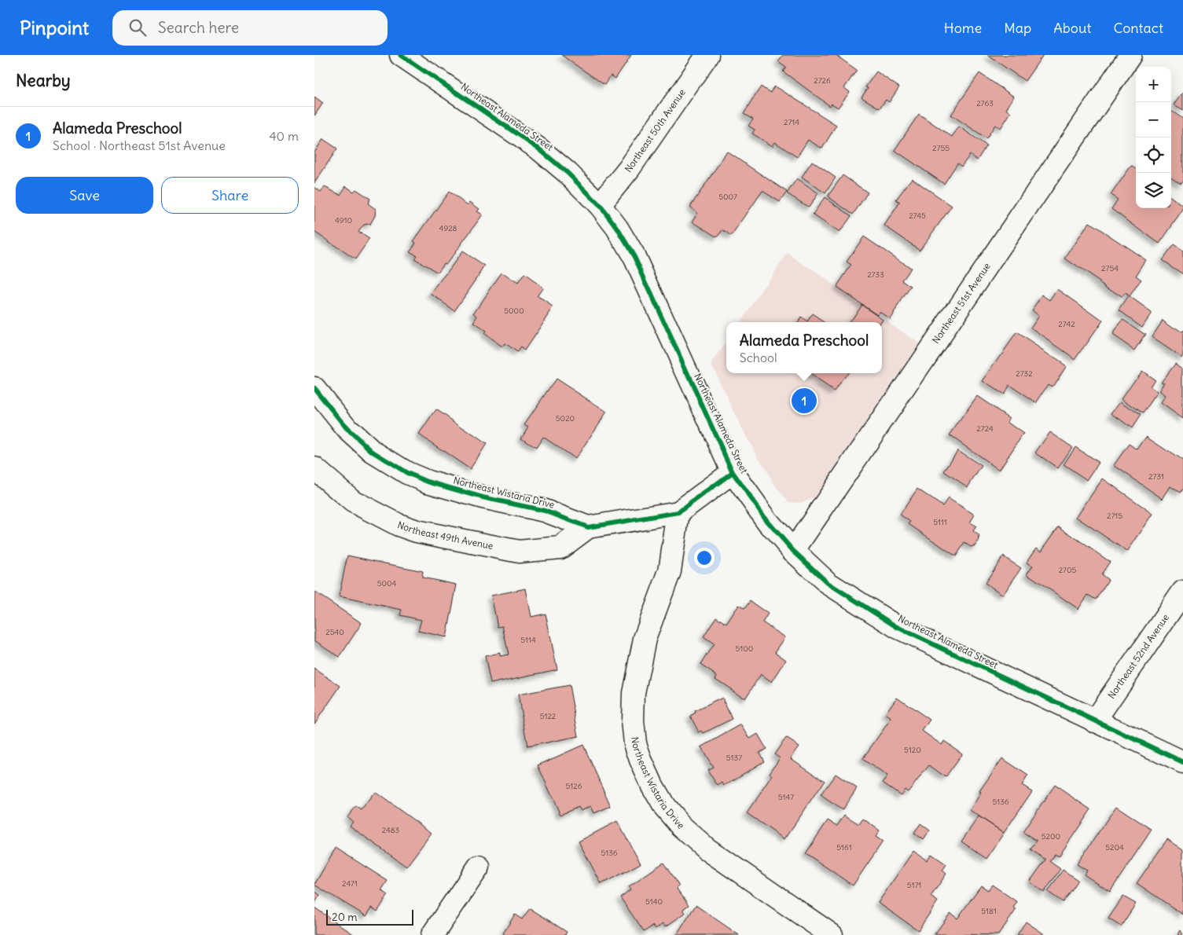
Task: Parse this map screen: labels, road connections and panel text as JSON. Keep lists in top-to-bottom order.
{
  "streets": {
    "street": [
      "Northeast Alameda Street",
      "Northeast 50th Avenue",
      "Northeast 51st Avenue",
      "Northeast Wistaria Drive",
      "Northeast 49th Avenue",
      "Northeast 52nd Avenue"
    ]
  },
  "crossings": [
    ["Northeast Alameda Street", "Northeast 50th Avenue"],
    ["Northeast Alameda Street", "Northeast 51st Avenue"],
    ["Northeast Alameda Street", "Northeast 52nd Avenue"],
    ["Northeast Wistaria Drive", "Northeast 49th Avenue"]
  ],
  "house_numbers": [
    "2726",
    "2763",
    "2714",
    "2755",
    "5007",
    "2745",
    "4910",
    "4928",
    "2754",
    "2733",
    "5000",
    "2742",
    "2732",
    "5020",
    "2724",
    "2731",
    "2715",
    "5111",
    "2705",
    "5004",
    "2540",
    "5114",
    "5100",
    "5122",
    "5120",
    "5137",
    "5126",
    "5147",
    "5136",
    "2483",
    "5200",
    "5161",
    "5204",
    "5136",
    "2471",
    "5171",
    "5140",
    "5181"
  ],
  "scale_bar": "20 m",
  "page": {
    "header": "Pinpoint",
    "search": "Search here",
    "nav": [
      "Home",
      "Map",
      "About",
      "Contact"
    ],
    "heading": "Nearby",
    "map_buttons": ["+", "−"],
    "list": [
      {
        "mark": "1",
        "name": "Alameda Preschool",
        "note": "School · Northeast 51st Avenue",
        "value": "40 m"
      }
    ],
    "buttons": ["Save", "Share"],
    "popup": ["Alameda Preschool", "School"],
    "pins": "1",
    "scale": "20 m"
  }
}
